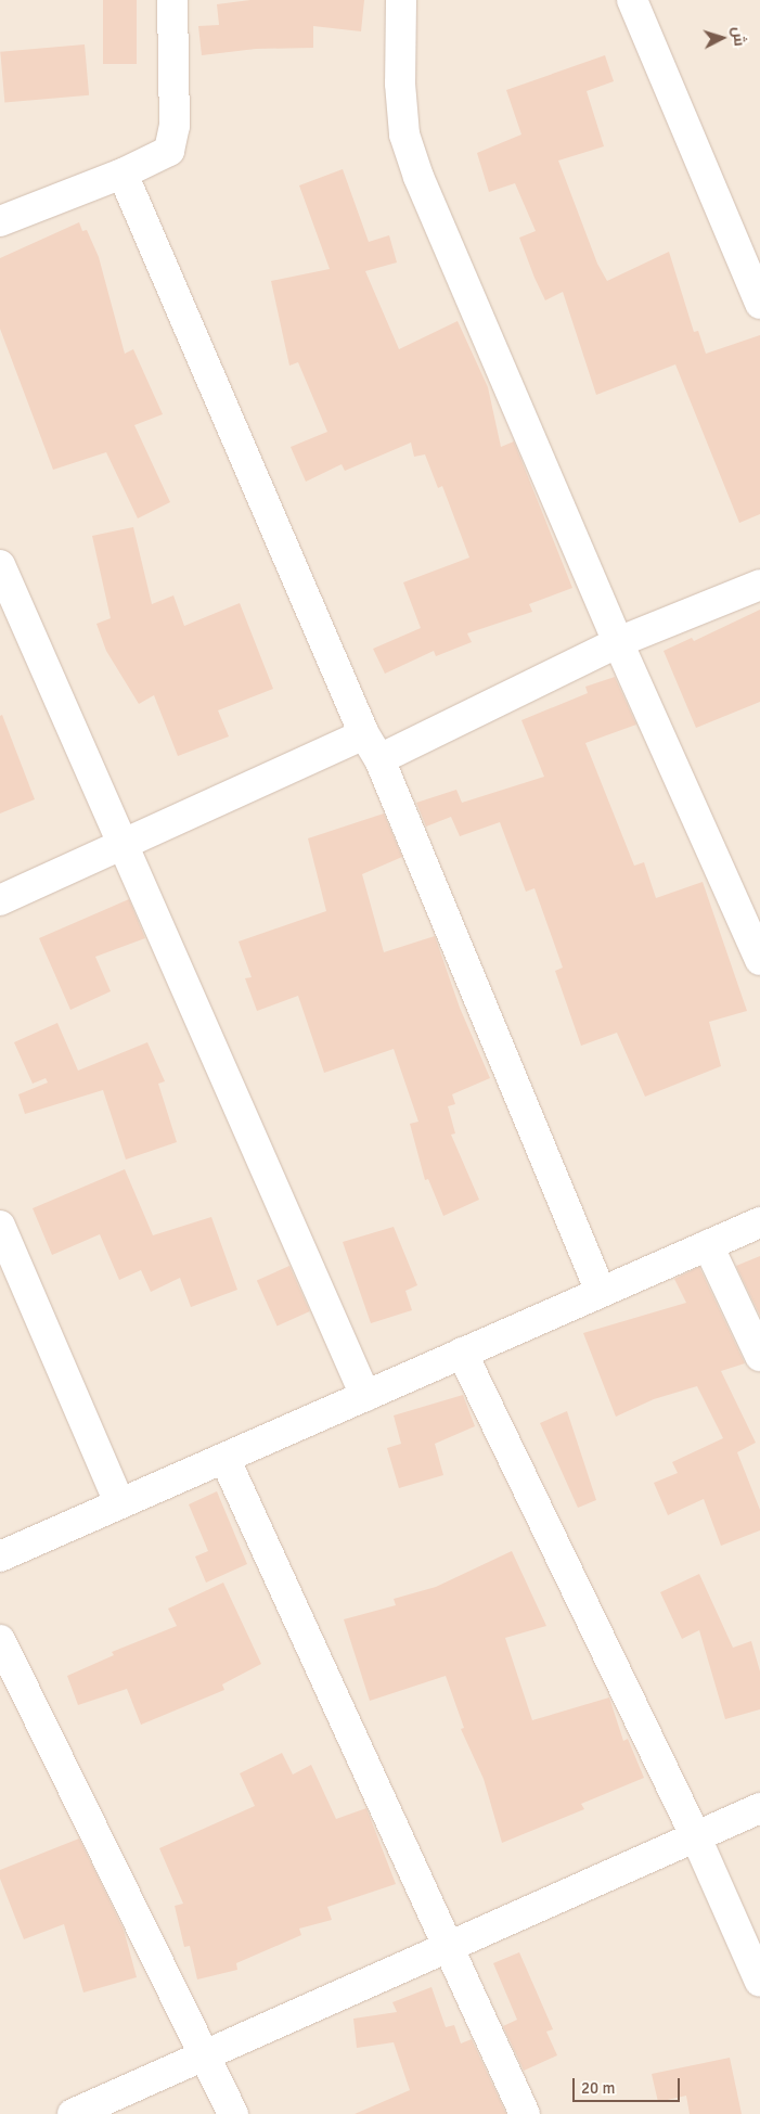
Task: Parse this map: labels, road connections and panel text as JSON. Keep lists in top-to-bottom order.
{
  "scale_bar": "20 m",
  "north": "right"
}
